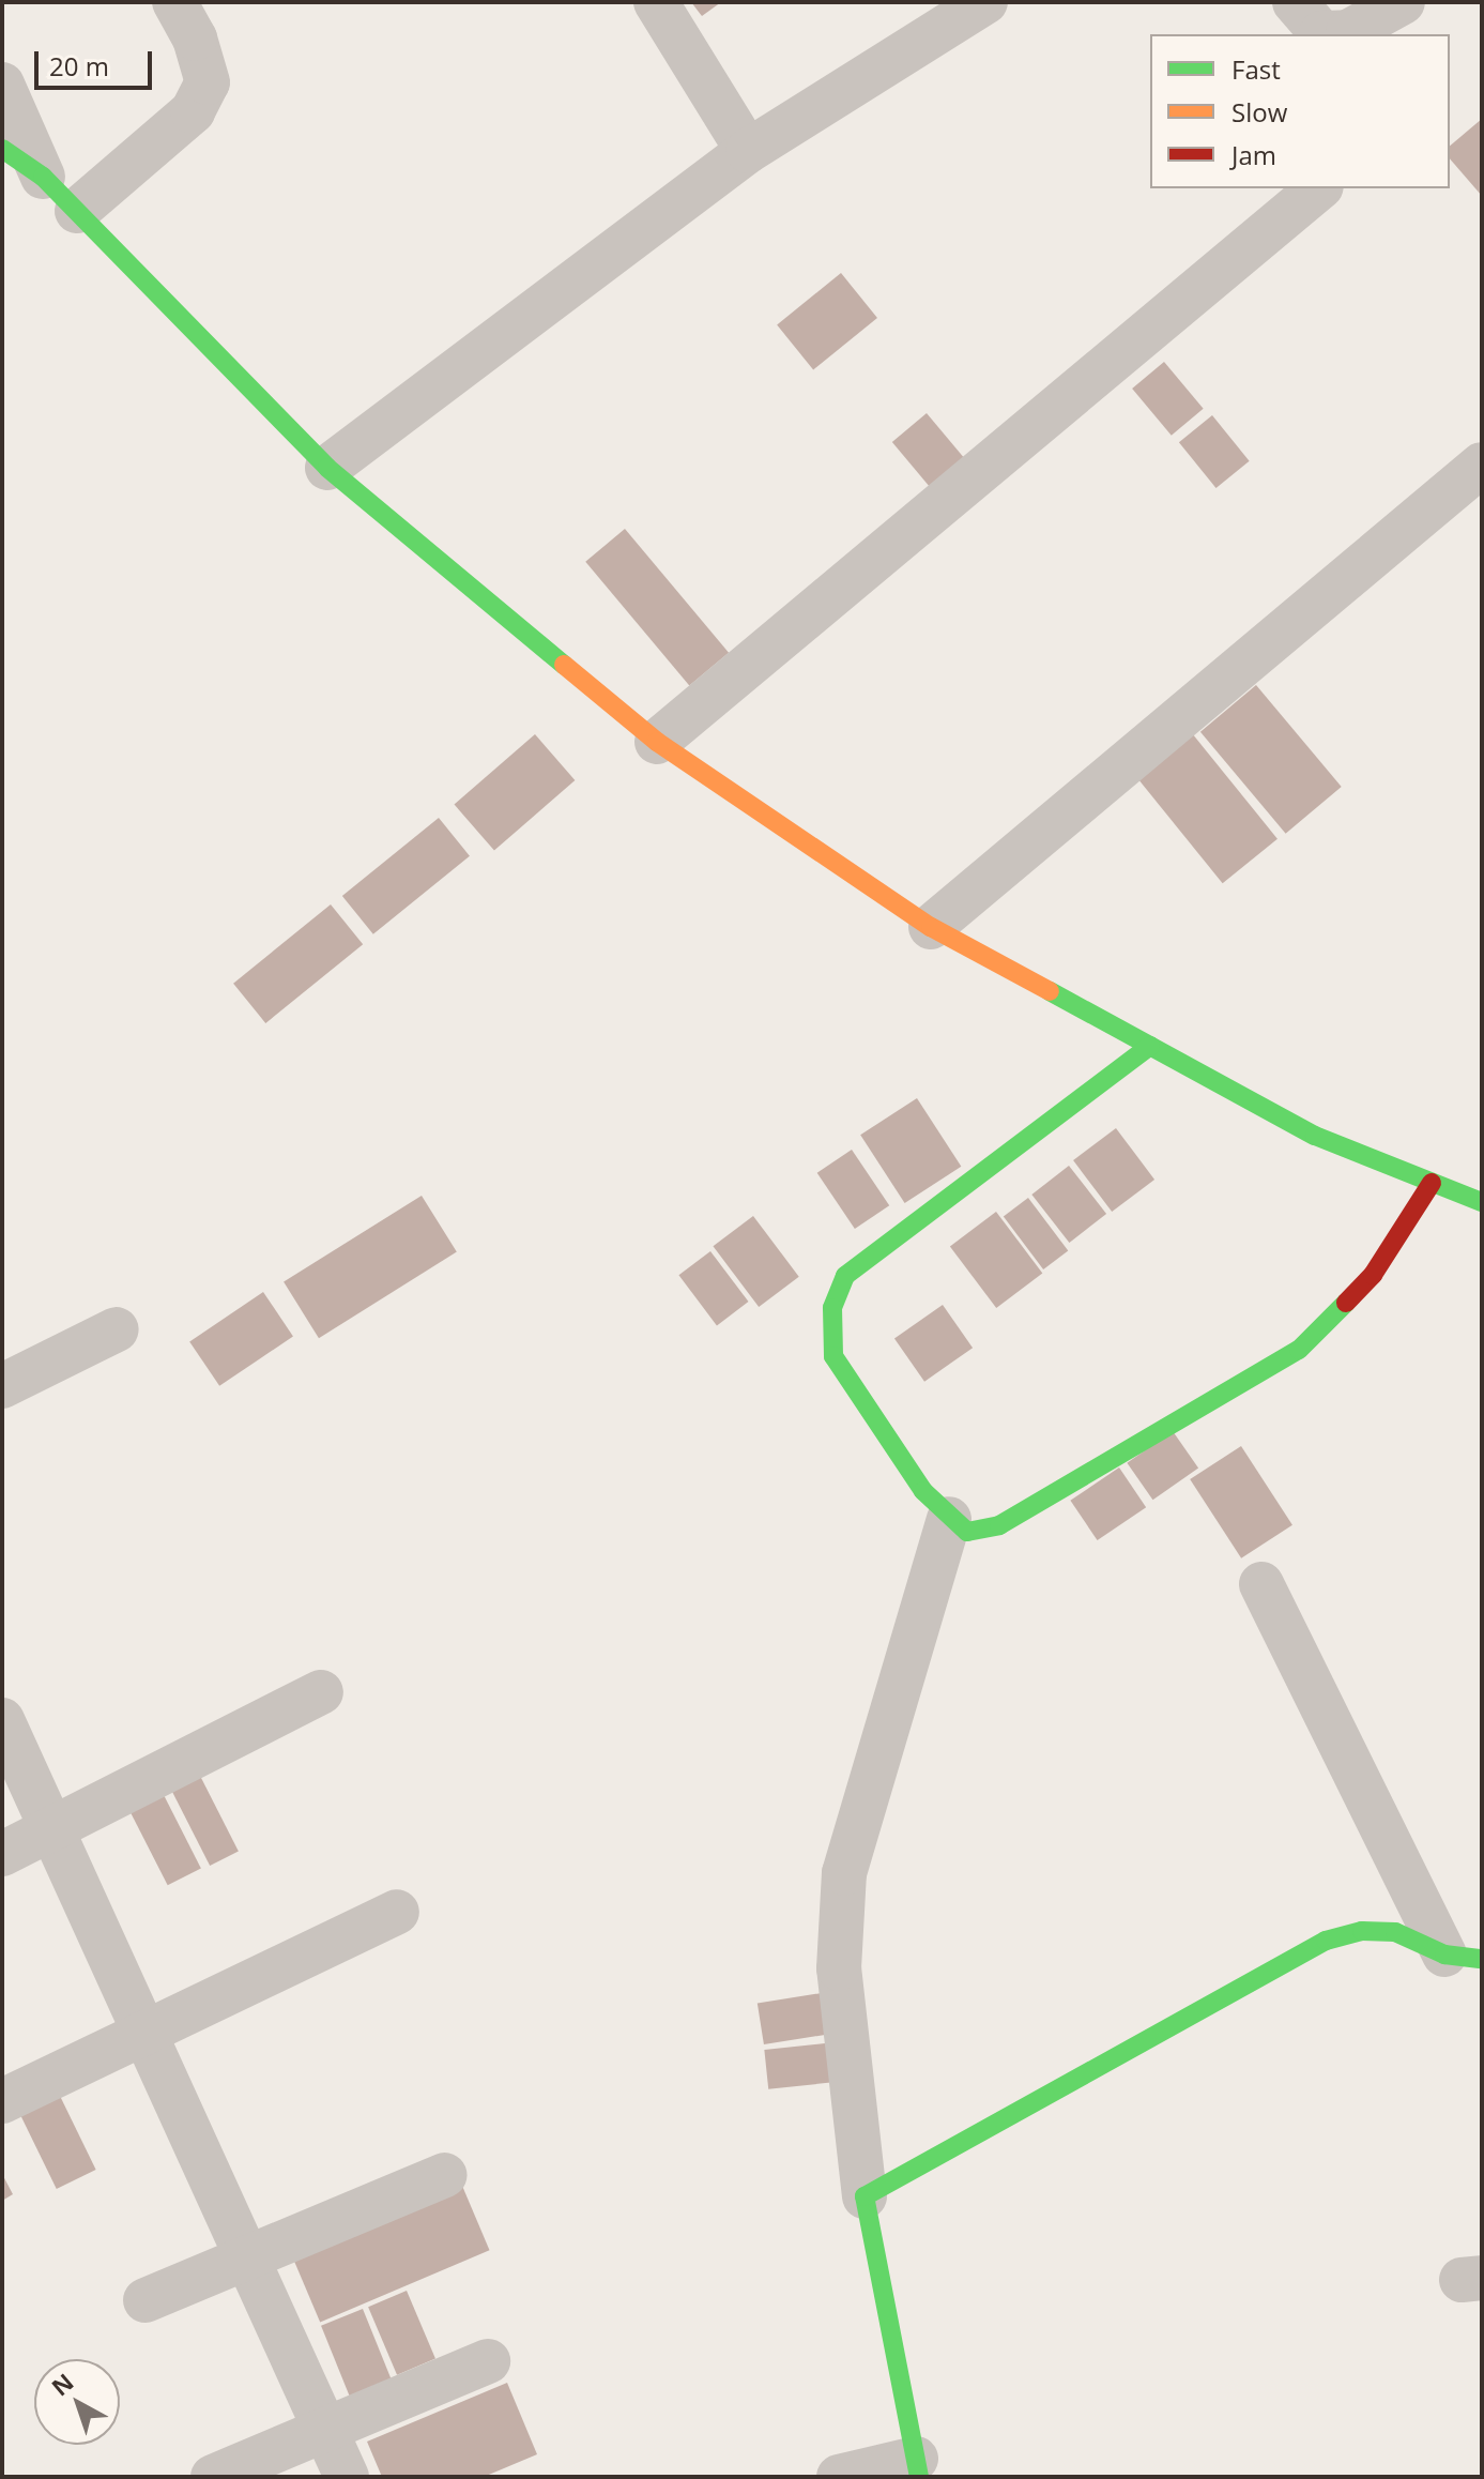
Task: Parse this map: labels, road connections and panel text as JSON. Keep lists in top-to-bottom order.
{
  "legend": ["Fast", "Slow", "Jam"],
  "scale_bar": "20 m",
  "north": "top left"
}
